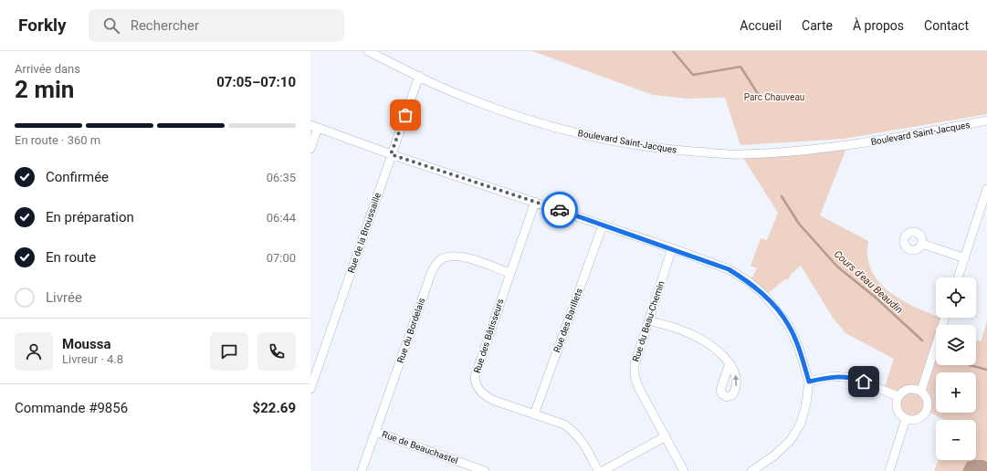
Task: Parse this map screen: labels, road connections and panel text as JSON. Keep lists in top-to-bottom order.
{
  "streets": {
    "street": [
      "Boulevard Saint-Jacques",
      "Rue de la Broussaille",
      "Rue des Barillets",
      "Rue du Beau-Chemin",
      "Rue du Bordelais",
      "Rue des Bâtisseurs",
      "Rue de Beauchastel"
    ]
  },
  "crossings": [
    ["Boulevard Saint-Jacques", "Rue de la Broussaille"],
    ["Rue des Barillets", "Rue des Bâtisseurs"],
    ["Rue du Bordelais", "Rue des Bâtisseurs"],
    ["Rue du Bordelais", "Rue de Beauchastel"]
  ],
  "water": ["Cours d'eau Beaudin"],
  "parks": ["Parc Chauveau"],
  "page": {
    "header": "Forkly",
    "search": "Rechercher",
    "nav": [
      "Accueil",
      "Carte",
      "À propos",
      "Contact"
    ],
    "heading": ["2 min", "Arrivée dans", "07:05–07:10"],
    "panel": [
      "Moussa",
      "Livreur · 4.8",
      "Commande #9856",
      "$22.69"
    ],
    "bar": "En route · 360 m",
    "list": [
      ["Confirmée", "06:35"],
      ["En préparation", "06:44"],
      ["En route", "07:00"],
      "Livrée"
    ],
    "map_buttons": ["+", "−"]
  }
}
